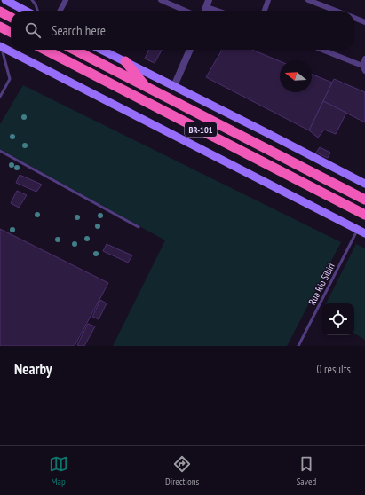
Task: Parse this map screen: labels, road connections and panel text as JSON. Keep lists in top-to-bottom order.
{
  "streets": {
    "highway": ["BR-101"],
    "lane": ["Rua Rio Sibiri"]
  },
  "north": "left",
  "page": {
    "search": "Search here",
    "heading": ["Nearby", "0 results"],
    "nav": ["Map", "Directions", "Saved"]
  }
}
